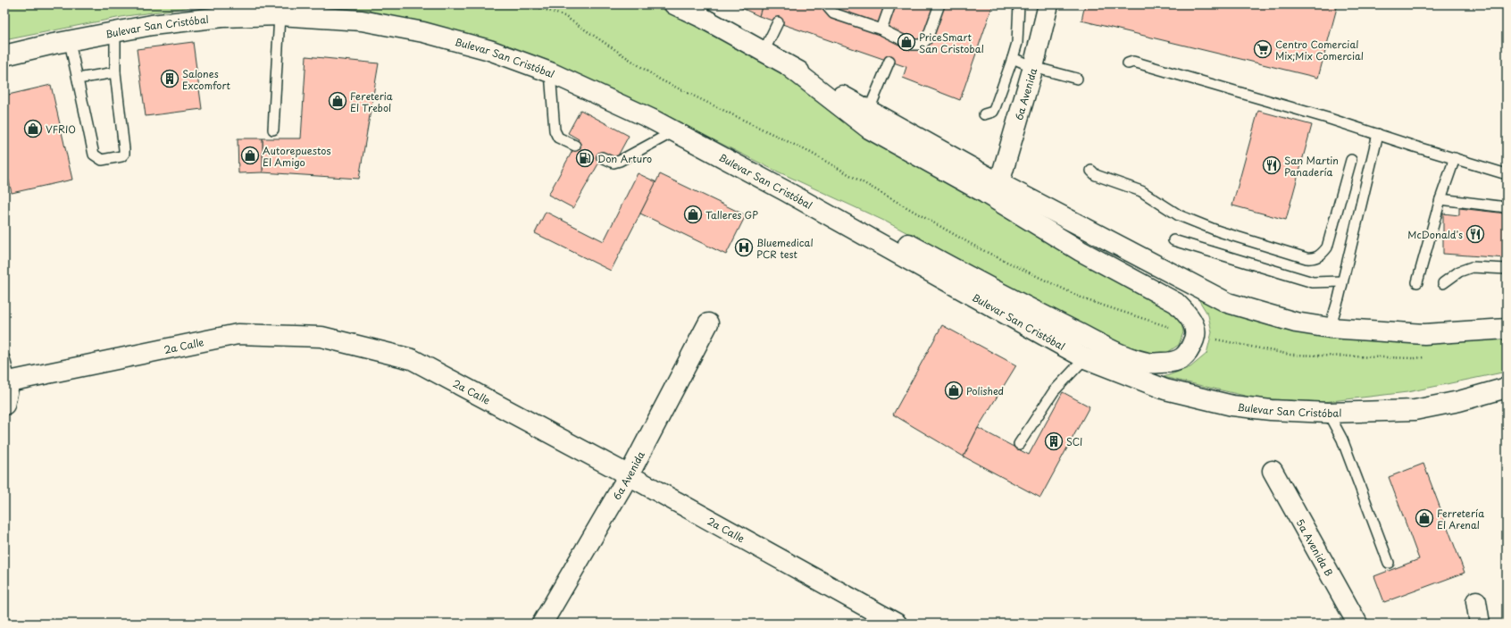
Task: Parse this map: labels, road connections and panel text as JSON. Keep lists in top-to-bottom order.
{
  "streets": {
    "main road": [
      "Bulevar San Cristóbal",
      "6a Avenida",
      "2a Calle",
      "5a Avenida B"
    ]
  },
  "crossings": [
    ["6a Avenida", "2a Calle"]
  ],
  "places": {
    "shop": [
      "PriceSmart San Cristobal",
      "Fereteria El Trebol",
      "VFRIO",
      "Autorepuestos El Amigo",
      "Talleres GP",
      "Polished",
      "Ferretería El Arenal"
    ],
    "supermarket": ["Centro Comercial Mix;Mix Comercial"],
    "building": ["Salones Excomfort", "SCI"],
    "fuel station": ["Don Arturo"],
    "restaurant": ["San Martin Panadería", "McDonald's"],
    "hospital": ["Bluemedical PCR test"]
  }
}
